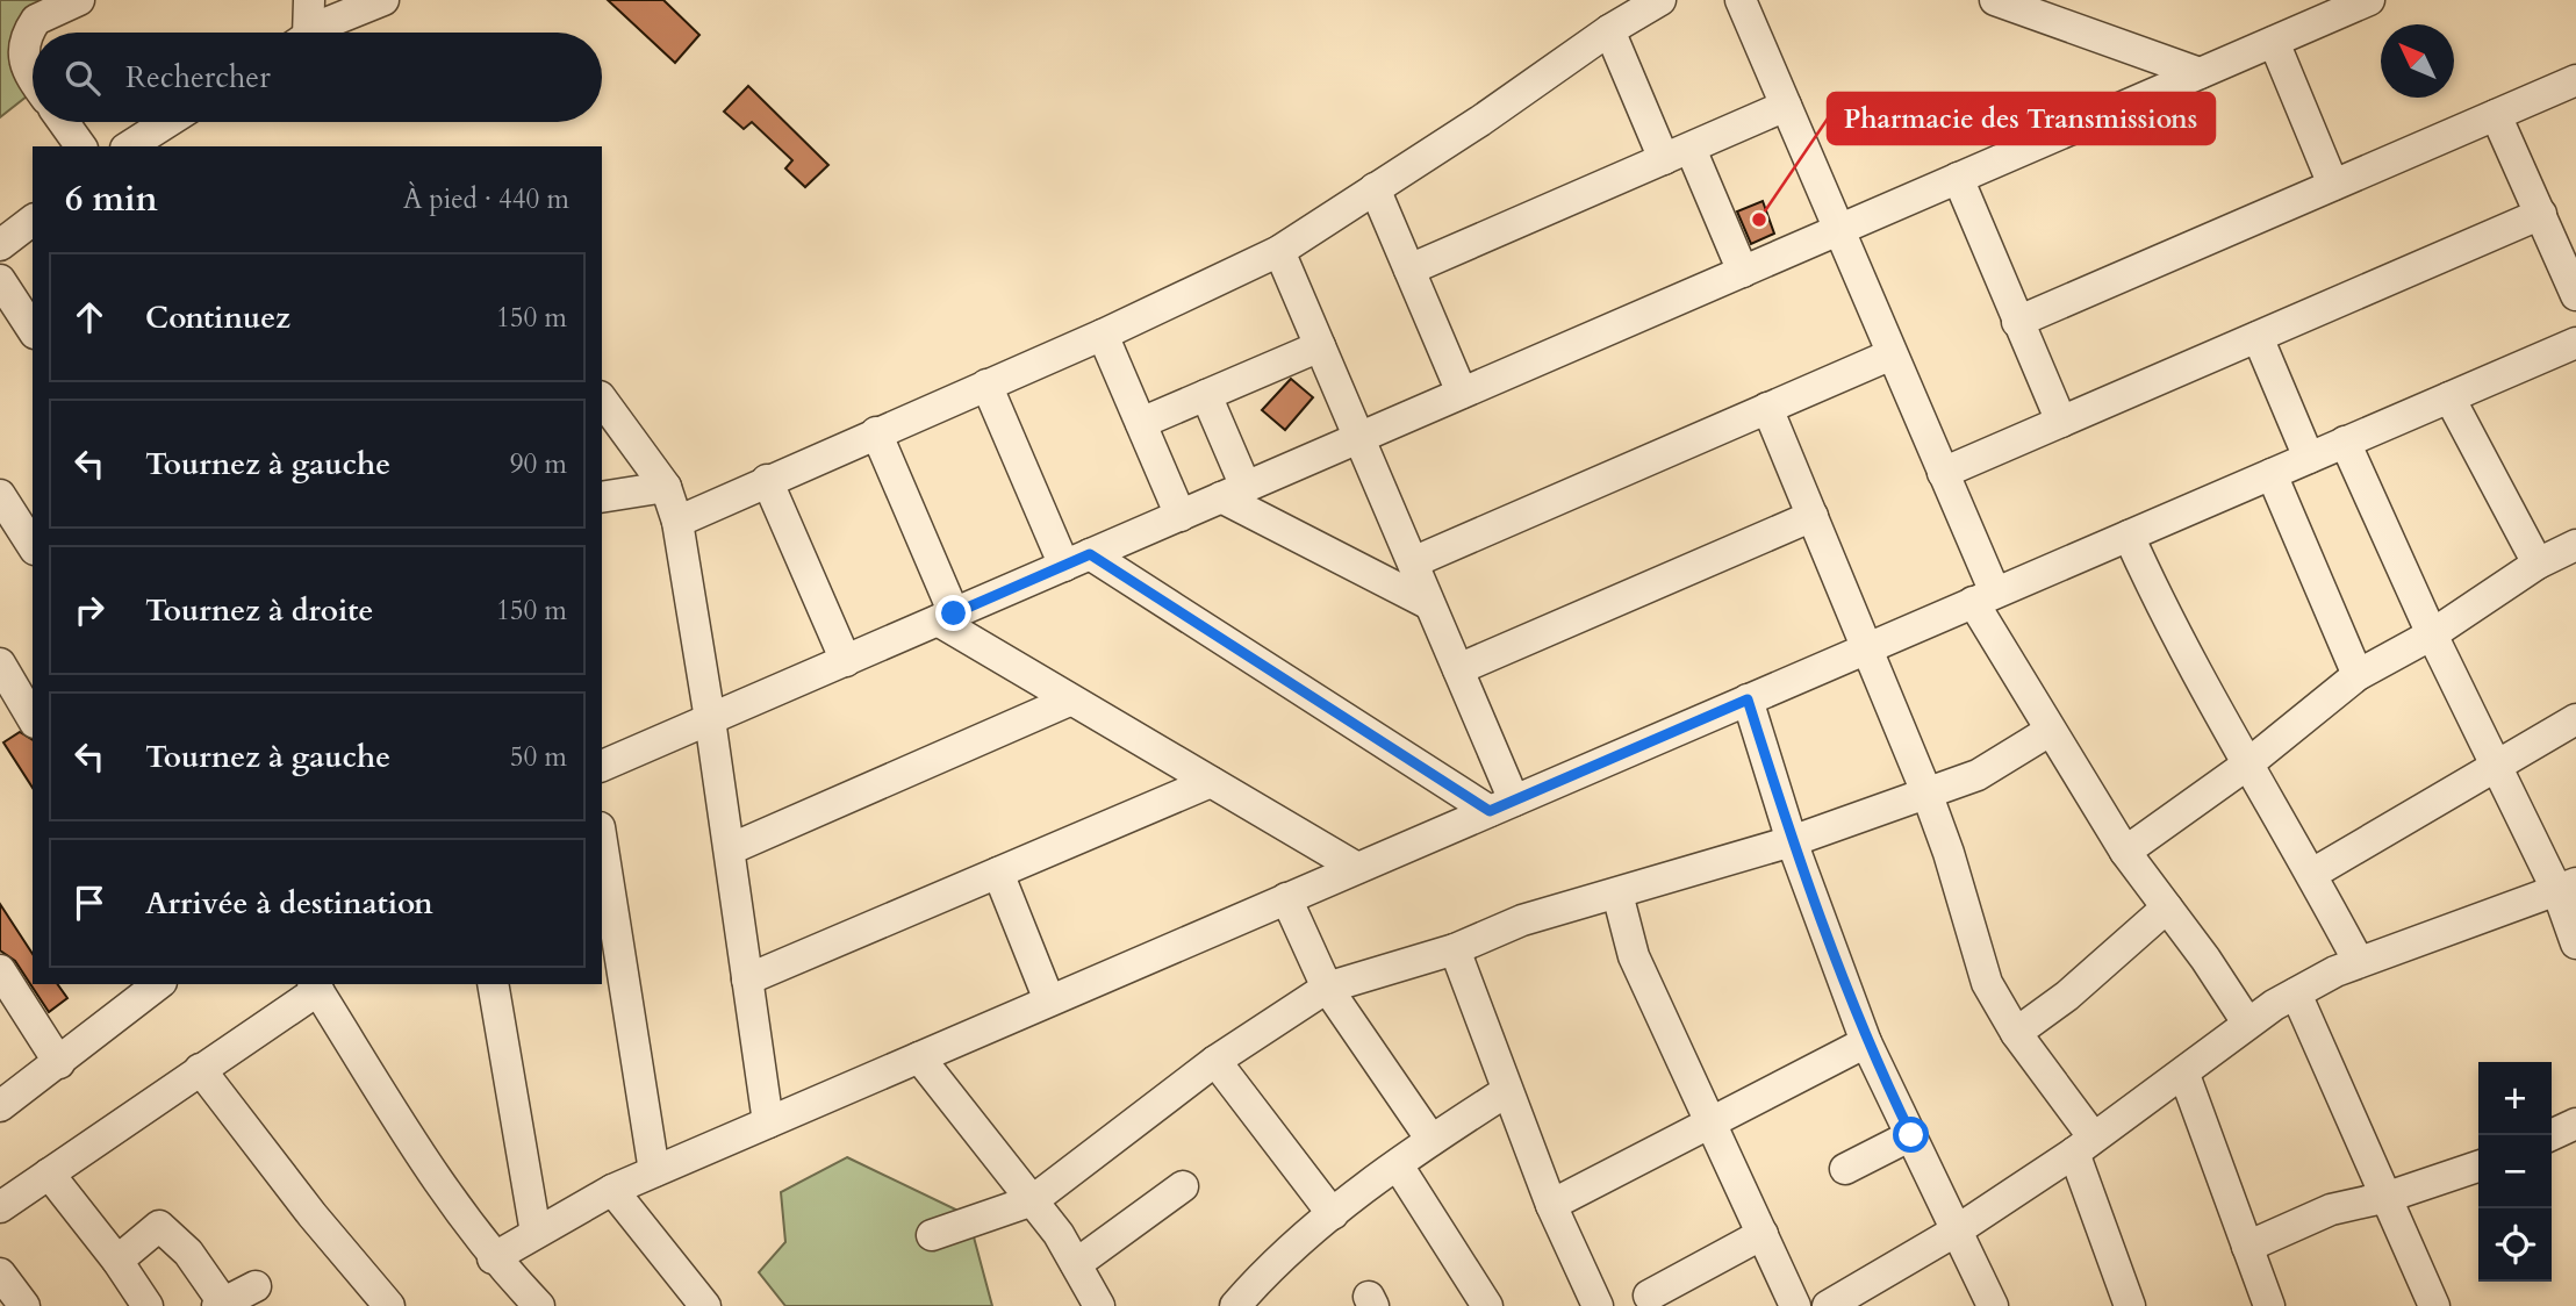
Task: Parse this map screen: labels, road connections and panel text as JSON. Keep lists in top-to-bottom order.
{
  "places": ["Pharmacie des Transmissions"],
  "north": "top left",
  "page": {
    "search": "Rechercher",
    "heading": ["6 min", "À pied · 440 m"],
    "list": [
      ["Continuez", "150 m"],
      ["Tournez à gauche", "90 m"],
      ["Tournez à droite", "150 m"],
      ["Tournez à gauche", "50 m"],
      "Arrivée à destination"
    ],
    "map_buttons": ["+", "−"]
  }
}
